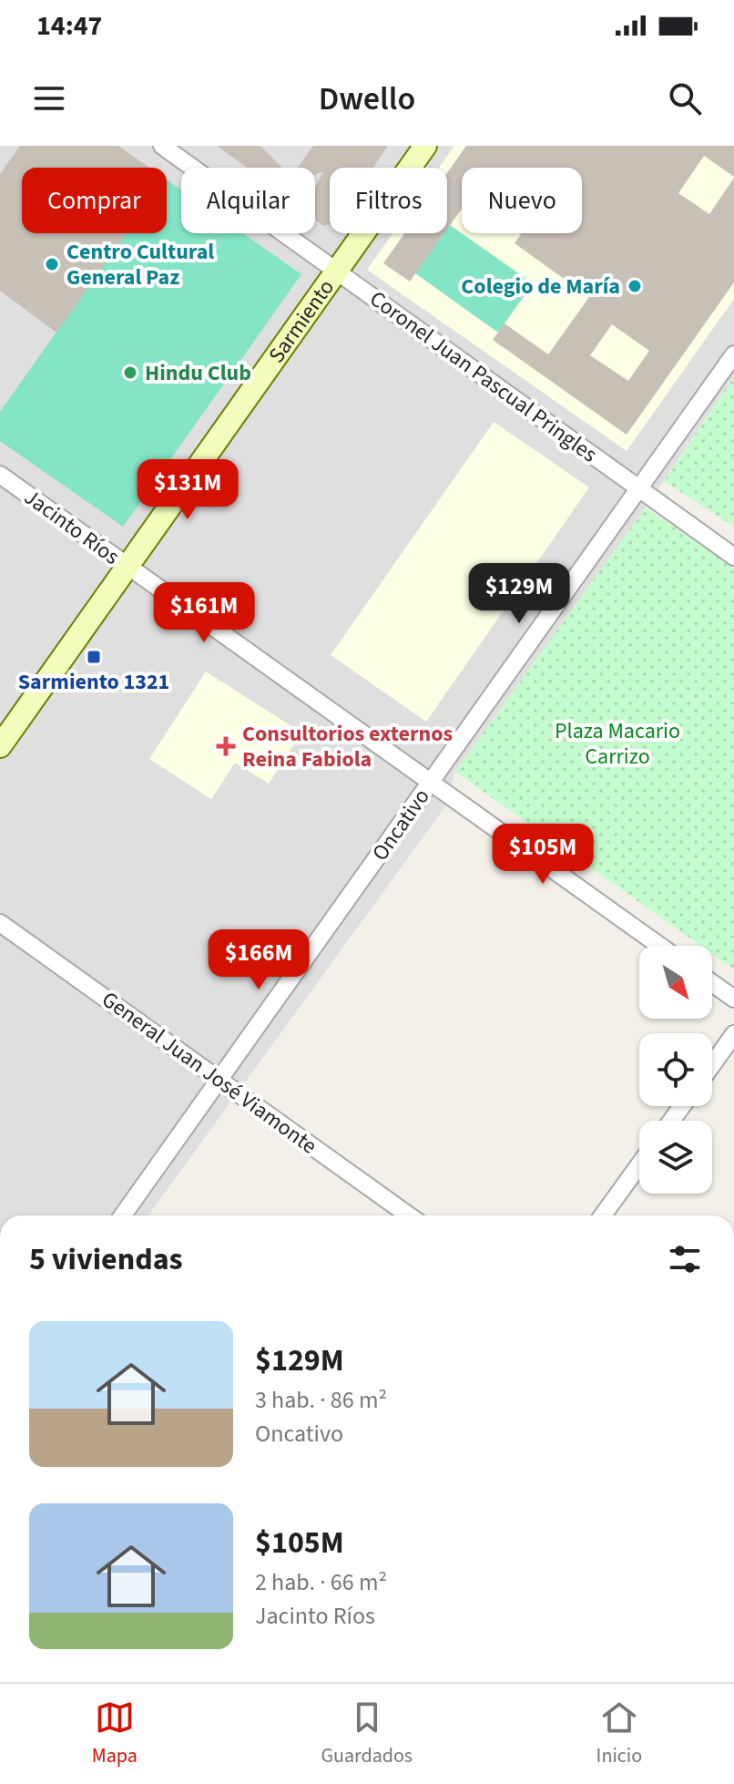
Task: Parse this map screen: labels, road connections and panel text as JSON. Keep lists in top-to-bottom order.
{
  "streets": {
    "main road": ["Sarmiento"],
    "street": [
      "Coronel Juan Pascual Pringles",
      "Jacinto Ríos",
      "Oncativo",
      "General Juan José Viamonte"
    ]
  },
  "crossings": [
    ["Sarmiento", "Coronel Juan Pascual Pringles"],
    ["Sarmiento", "Jacinto Ríos"],
    ["Coronel Juan Pascual Pringles", "Oncativo"],
    ["Jacinto Ríos", "Oncativo"],
    ["Oncativo", "General Juan José Viamonte"]
  ],
  "parks": ["Plaza Macario Carrizo"],
  "places": {
    "other": ["Centro Cultural General Paz", "Colegio de María", "Hindu Club"],
    "transit": ["Sarmiento 1321"],
    "health": ["Consultorios externos Reina Fabiola"]
  },
  "north": "bottom right",
  "page": {
    "status": "14:47",
    "header": "Dwello",
    "chip": [
      "Comprar",
      "Alquilar",
      "Filtros",
      "Nuevo"
    ],
    "price": [
      "$131M",
      "$129M",
      "$161M",
      "$105M",
      "$166M"
    ],
    "heading": "5 viviendas",
    "list": [
      {
        "name": "$129M",
        "note": "3 hab. · 86 m² · Oncativo"
      },
      {
        "name": "$105M",
        "note": "2 hab. · 66 m² · Jacinto Ríos"
      }
    ],
    "tabs": ["Mapa", "Guardados", "Inicio"]
  }
}
